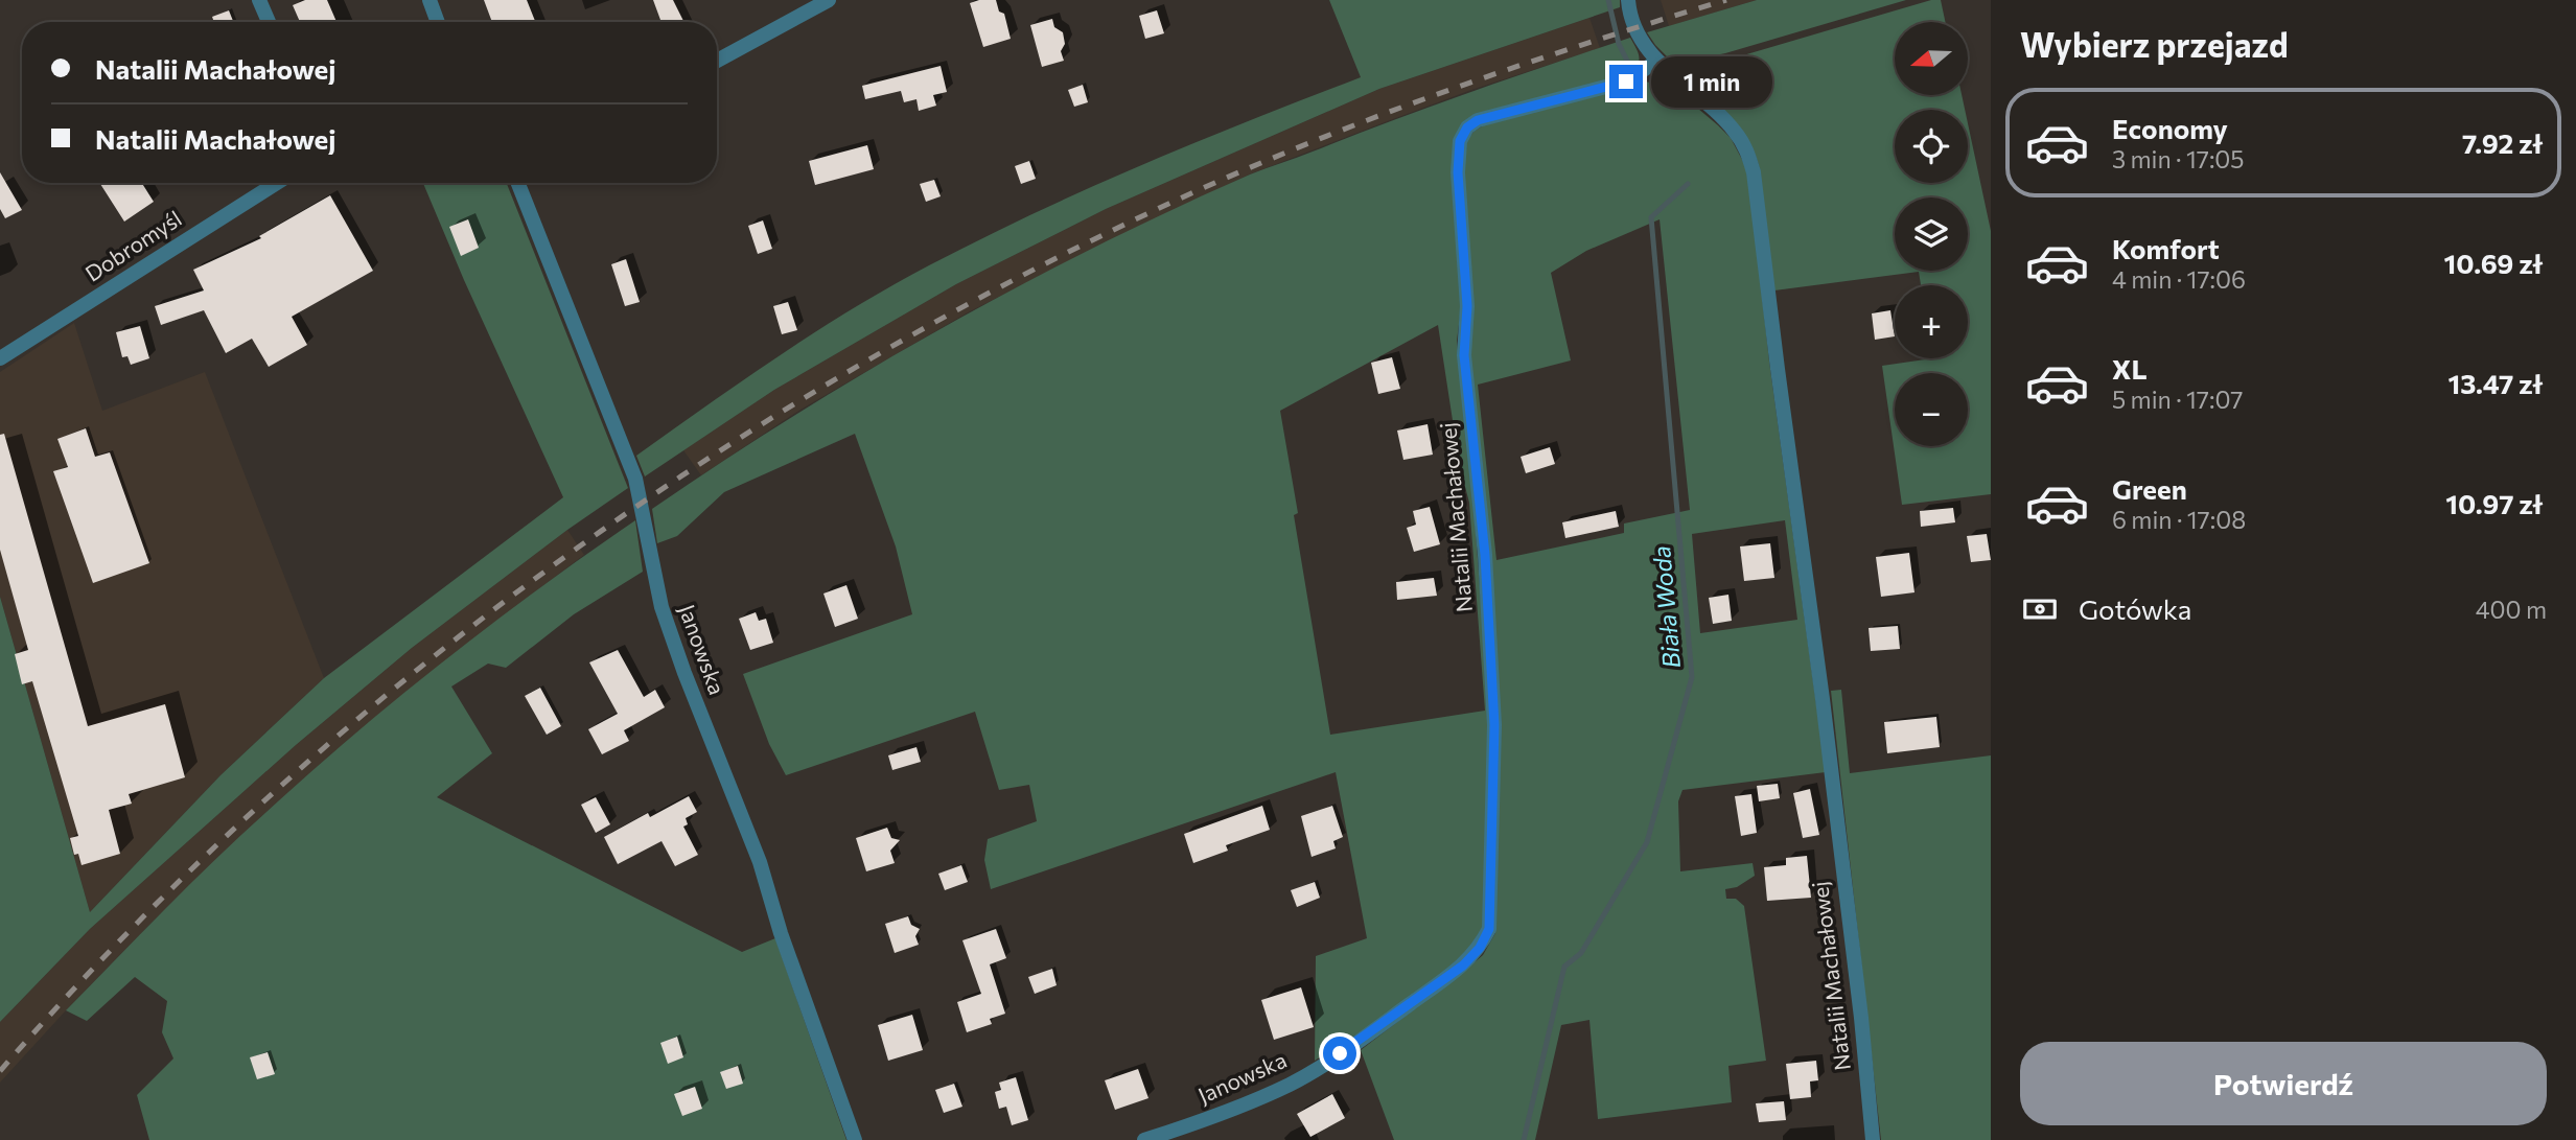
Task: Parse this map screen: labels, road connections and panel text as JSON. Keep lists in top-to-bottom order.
{
  "streets": {
    "street": ["Dobromyśl", "Natalii Machałowej", "Janowska"]
  },
  "crossings": [
    ["Natalii Machałowej", "Janowska"]
  ],
  "water": ["Biała Woda"],
  "north": "left",
  "page": {
    "heading": "Wybierz przejazd",
    "map_buttons": ["+", "−"],
    "banner": ["Natalii Machałowej", "Natalii Machałowej"],
    "bubble": "1 min",
    "list": [
      {
        "name": "Economy",
        "note": "3 min · 17:05",
        "value": "7.92 zł"
      },
      {
        "name": "Komfort",
        "note": "4 min · 17:06",
        "value": "10.69 zł"
      },
      {
        "name": "XL",
        "note": "5 min · 17:07",
        "value": "13.47 zł"
      },
      {
        "name": "Green",
        "note": "6 min · 17:08",
        "value": "10.97 zł"
      }
    ],
    "pay": ["Gotówka", "400 m"],
    "buttons": "Potwierdź"
  }
}
